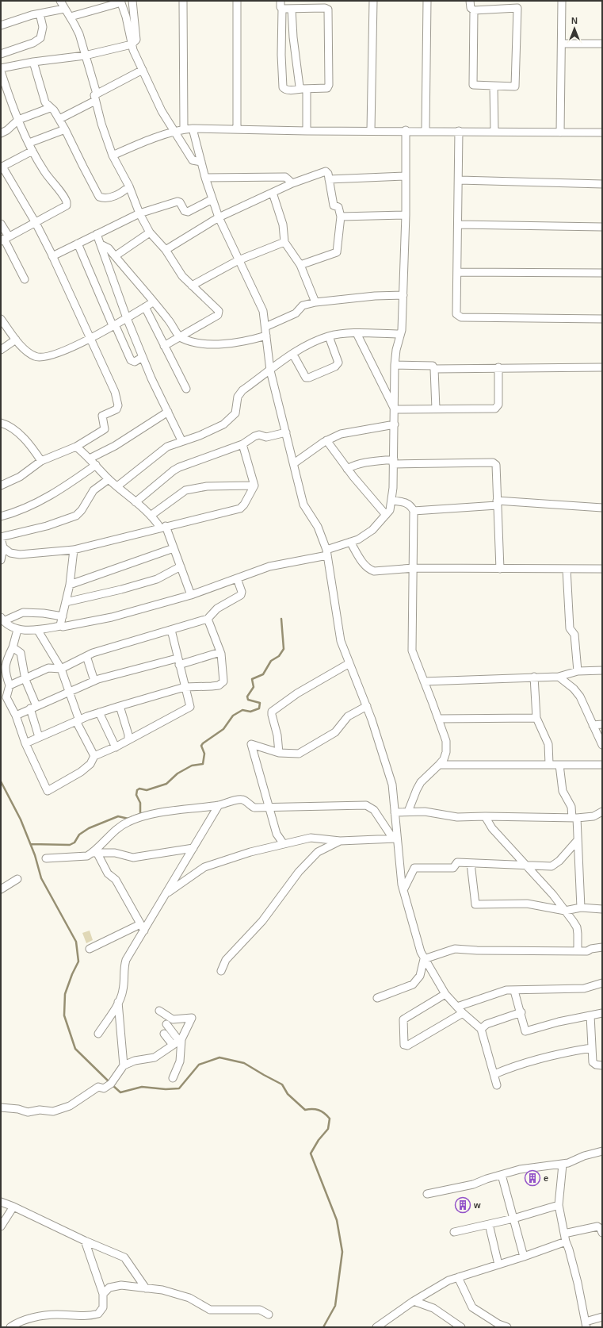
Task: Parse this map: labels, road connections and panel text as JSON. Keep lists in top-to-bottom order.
{
  "places": {
    "building": ["e", "w"]
  },
  "north": "top"
}
